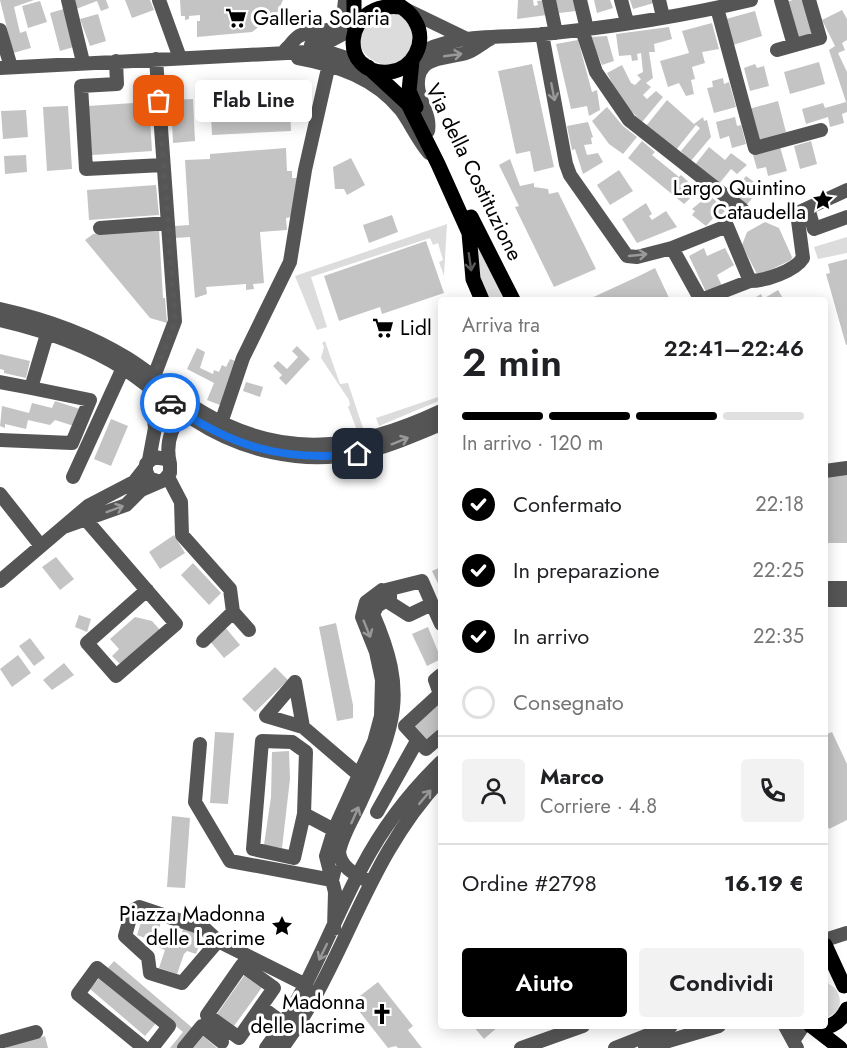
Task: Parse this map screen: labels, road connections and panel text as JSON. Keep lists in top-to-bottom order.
{
  "streets": {
    "main road": ["Via della Costituzione"]
  },
  "places": {
    "supermarket": ["Galleria Solaria", "Lidl"],
    "other": ["Flab Line"],
    "place": ["Largo Quintino Cataudella", "Piazza Madonna delle Lacrime"],
    "church": ["Madonna delle lacrime"]
  },
  "page": {
    "bubble": "Flab Line",
    "heading": ["2 min", "Arriva tra", "22:41–22:46"],
    "panel": [
      "Marco",
      "Corriere · 4.8",
      "Ordine #2798",
      "16.19 €"
    ],
    "bar": "In arrivo · 120 m",
    "list": [
      ["Confermato", "22:18"],
      ["In preparazione", "22:25"],
      ["In arrivo", "22:35"],
      "Consegnato"
    ],
    "buttons": ["Aiuto", "Condividi"]
  }
}
